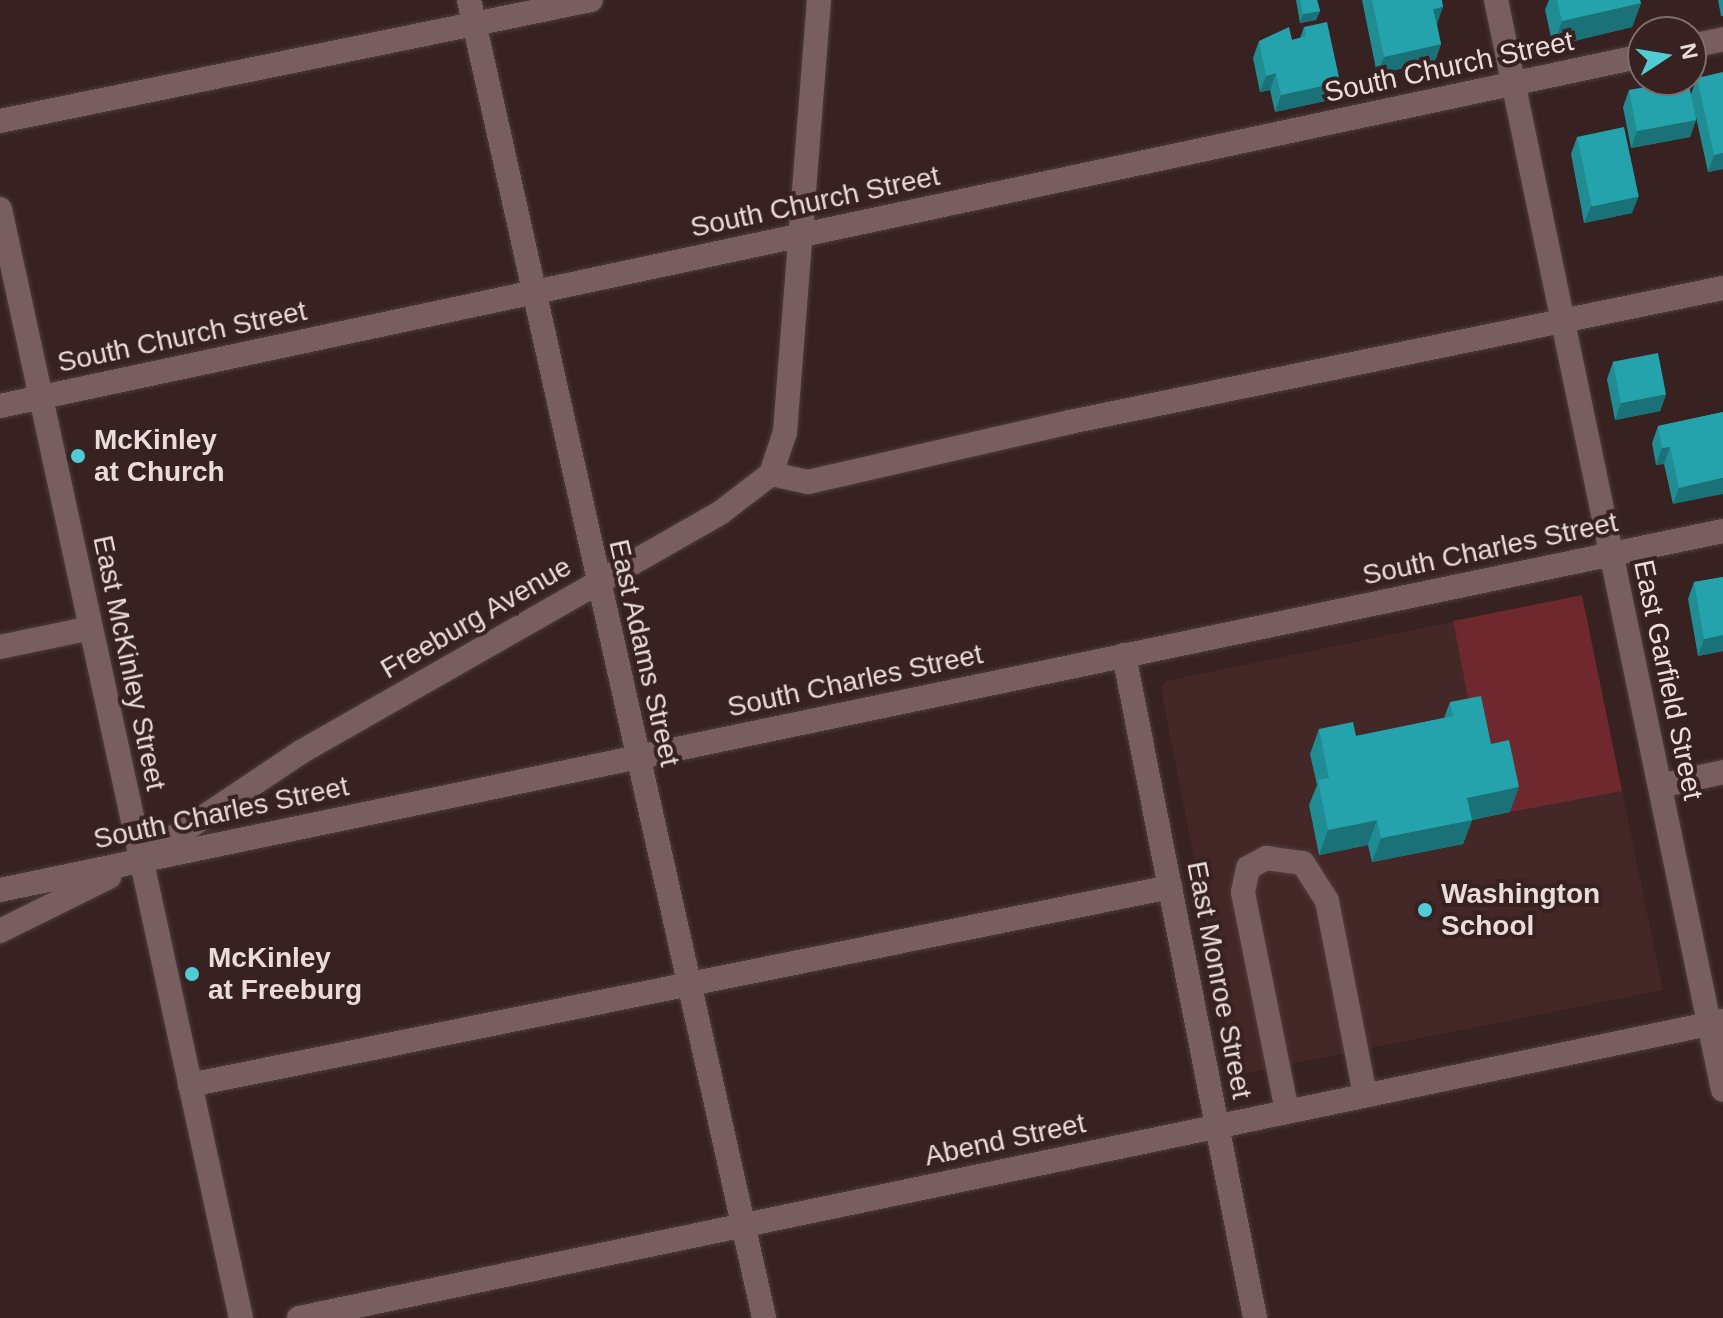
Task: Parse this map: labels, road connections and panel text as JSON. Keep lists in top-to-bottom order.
{
  "streets": {
    "street": [
      "South Church Street",
      "South Charles Street",
      "Freeburg Avenue",
      "East Adams Street",
      "East McKinley Street",
      "East Garfield Street",
      "East Monroe Street",
      "Abend Street"
    ]
  },
  "crossings": [
    ["South Church Street", "East Adams Street"],
    ["South Church Street", "East McKinley Street"],
    ["South Church Street", "East Garfield Street"],
    ["South Charles Street", "Freeburg Avenue"],
    ["South Charles Street", "East Adams Street"],
    ["South Charles Street", "East McKinley Street"],
    ["South Charles Street", "East Garfield Street"],
    ["South Charles Street", "East Monroe Street"],
    ["Freeburg Avenue", "East Adams Street"],
    ["Freeburg Avenue", "East McKinley Street"],
    ["East Adams Street", "Abend Street"],
    ["East Garfield Street", "Abend Street"],
    ["East Monroe Street", "Abend Street"]
  ],
  "places": ["McKinley at Church", "Washington School", "McKinley at Freeburg"],
  "north": "right"
}
